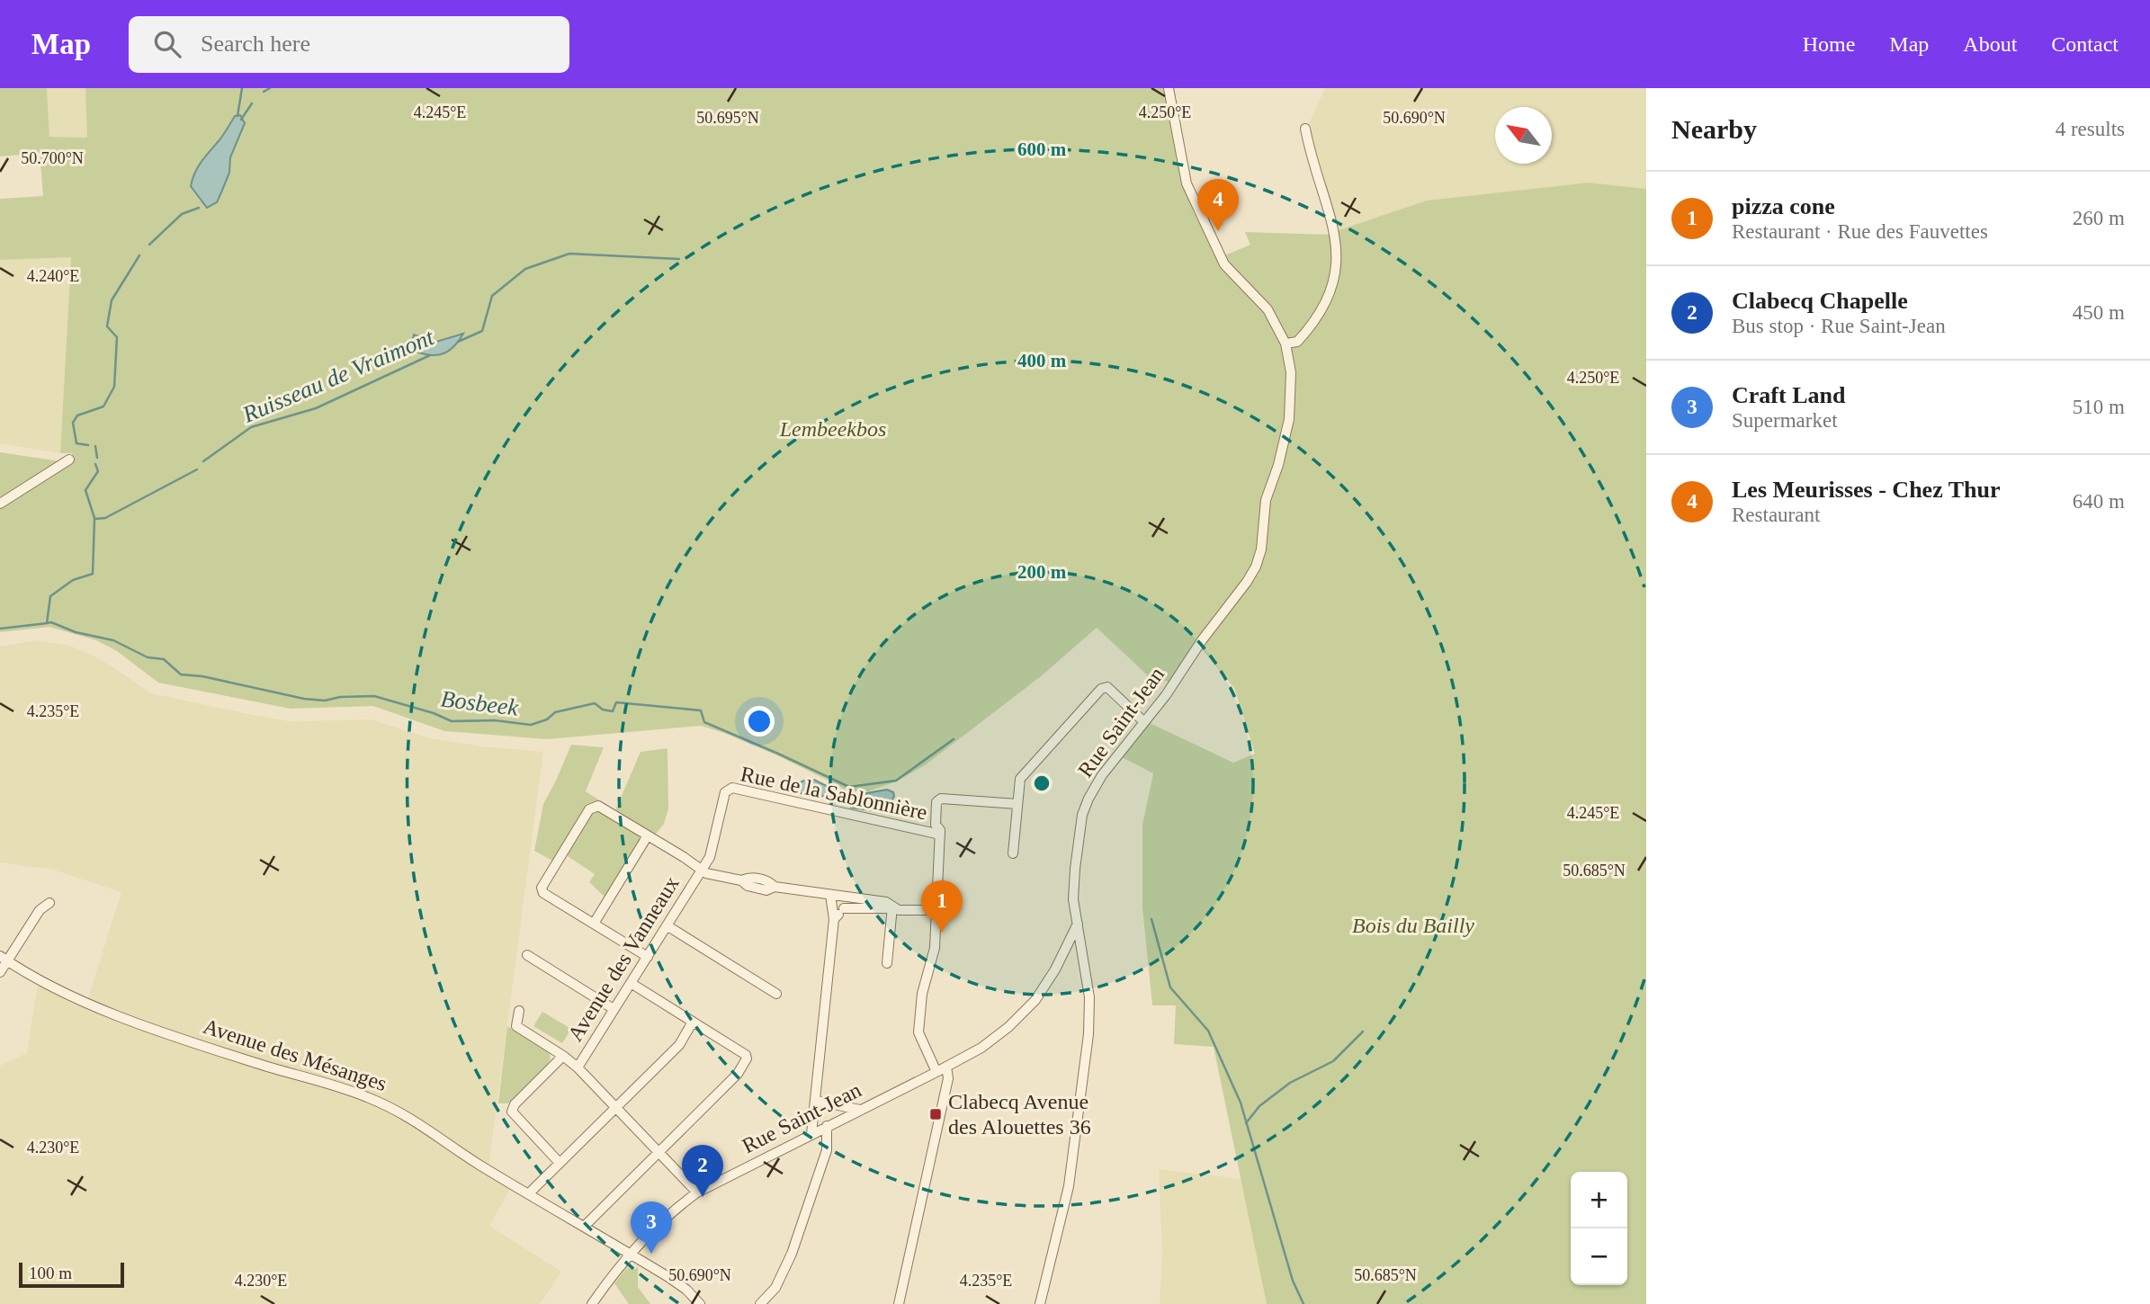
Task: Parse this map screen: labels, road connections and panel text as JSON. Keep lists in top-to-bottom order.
{
  "streets": {
    "street": [
      "Rue Saint-Jean",
      "Rue de la Sablonnière",
      "Avenue des Vanneaux",
      "Avenue des Mésanges"
    ]
  },
  "crossings": [
    ["Rue Saint-Jean", "Avenue des Mésanges"],
    ["Rue de la Sablonnière", "Avenue des Vanneaux"]
  ],
  "water": ["Ruisseau de Vraimont", "Bosbeek"],
  "parks": ["Lembeekbos", "Bois du Bailly"],
  "places": {
    "transit": ["Clabecq Avenue des Alouettes 36"]
  },
  "scale_bar": "100 m",
  "north": "top left",
  "page": {
    "header": "Map",
    "search": "Search here",
    "nav": [
      "Home",
      "Map",
      "About",
      "Contact"
    ],
    "heading": ["Nearby", "4 results"],
    "list": [
      {
        "mark": "1",
        "name": "pizza cone",
        "note": "Restaurant · Rue des Fauvettes",
        "value": "260 m"
      },
      {
        "mark": "2",
        "name": "Clabecq Chapelle",
        "note": "Bus stop · Rue Saint-Jean",
        "value": "450 m"
      },
      {
        "mark": "3",
        "name": "Craft Land",
        "note": "Supermarket",
        "value": "510 m"
      },
      {
        "mark": "4",
        "name": "Les Meurisses - Chez Thur",
        "note": "Restaurant",
        "value": "640 m"
      }
    ],
    "pins": [
      "4",
      "1",
      "2",
      "3"
    ],
    "map_buttons": ["+", "−"],
    "scale": "100 m"
  },
  "coordinates": [
    "4.245°E",
    "4.250°E",
    "50.695°N",
    "50.690°N",
    "50.700°N",
    "4.240°E",
    "4.235°E",
    "50.685°N",
    "4.230°E"
  ],
  "rings": ["600 m", "400 m", "200 m"]
}
